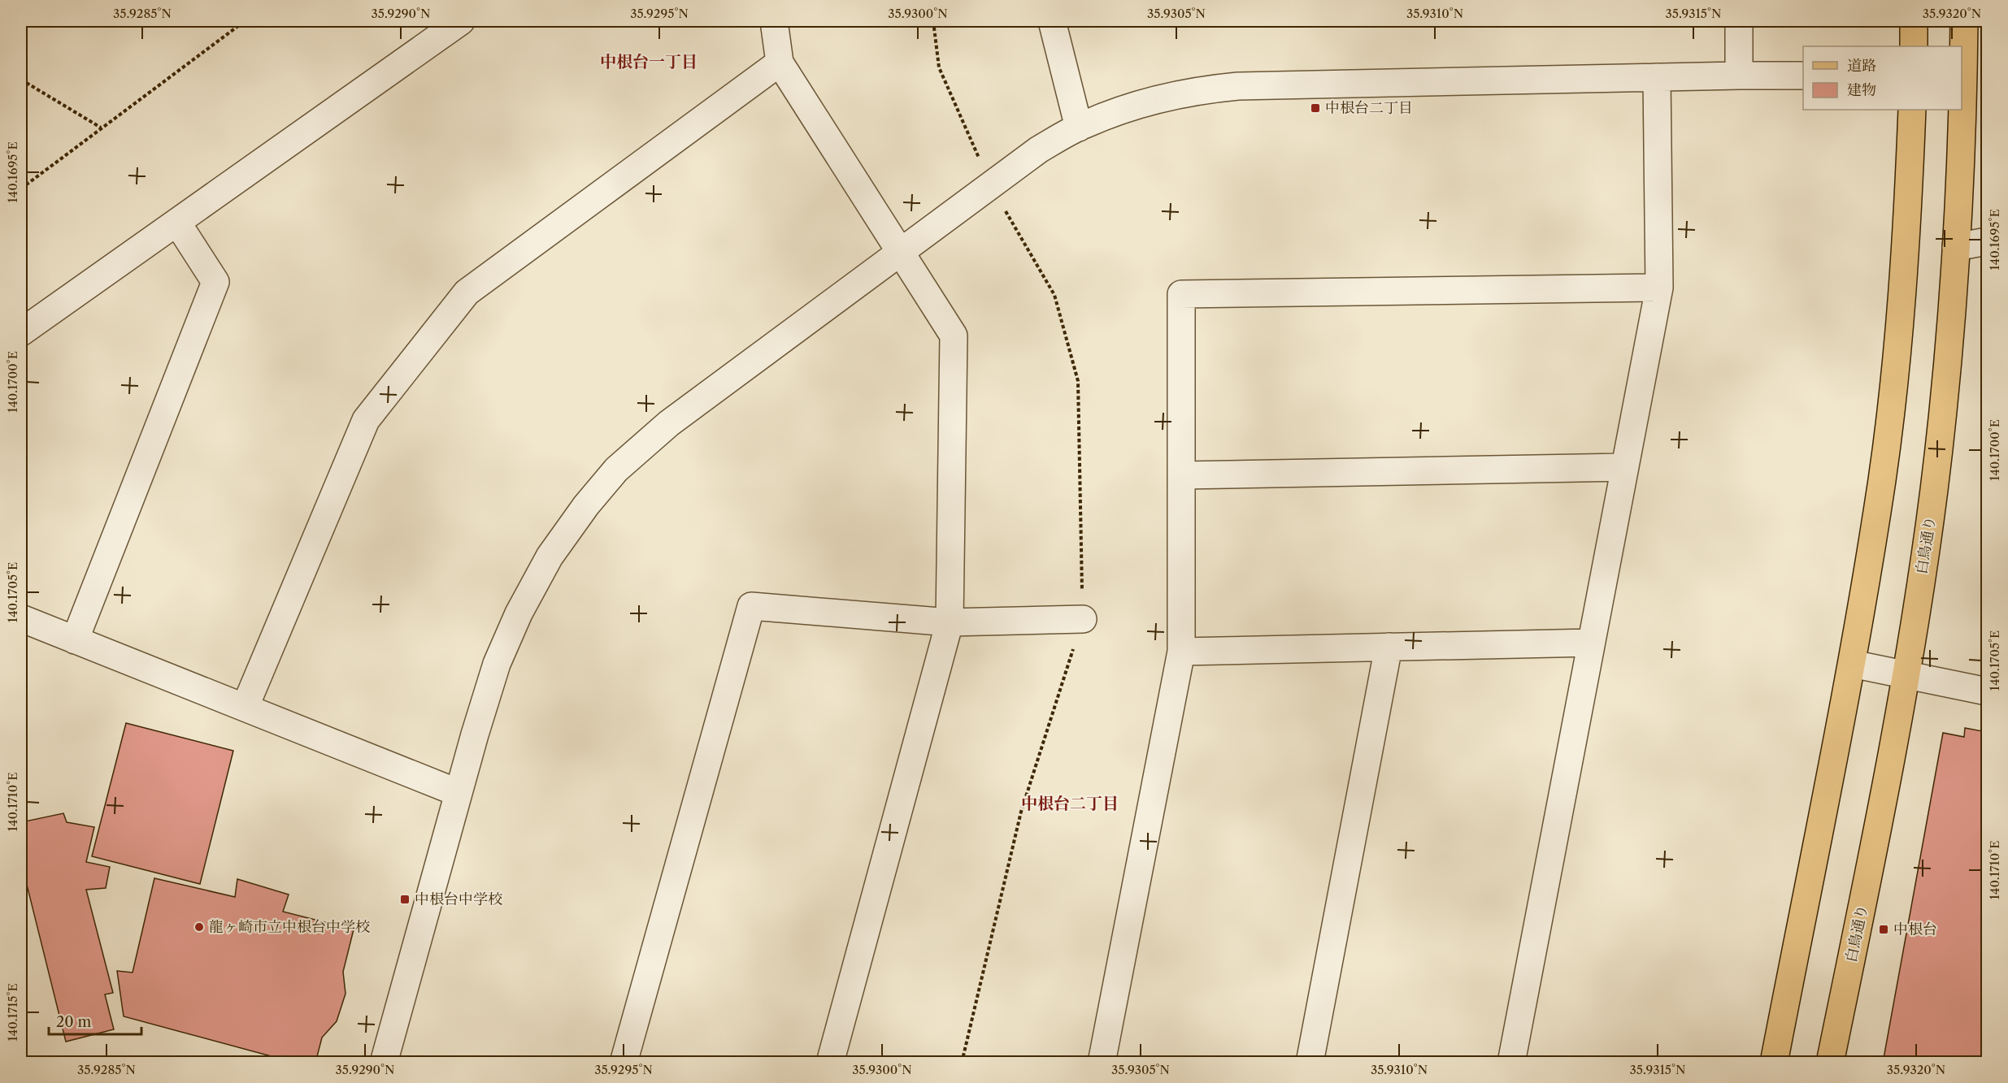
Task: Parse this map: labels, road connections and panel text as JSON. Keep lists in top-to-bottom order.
{
  "streets": {
    "main road": ["白鳥通り"]
  },
  "districts": ["中根台一丁目", "中根台二丁目"],
  "places": {
    "transit": ["中根台二丁目", "中根台中学校", "中根台"],
    "other": ["龍ヶ崎市立中根台中学校"]
  },
  "legend": ["道路", "建物"],
  "scale_bar": "20 m",
  "coordinates": [
    "35.9285°N",
    "35.9290°N",
    "35.9295°N",
    "35.9300°N",
    "35.9305°N",
    "35.9310°N",
    "35.9315°N",
    "35.9320°N",
    "140.1695°E",
    "140.1700°E",
    "140.1705°E",
    "140.1710°E",
    "140.1715°E"
  ]
}
